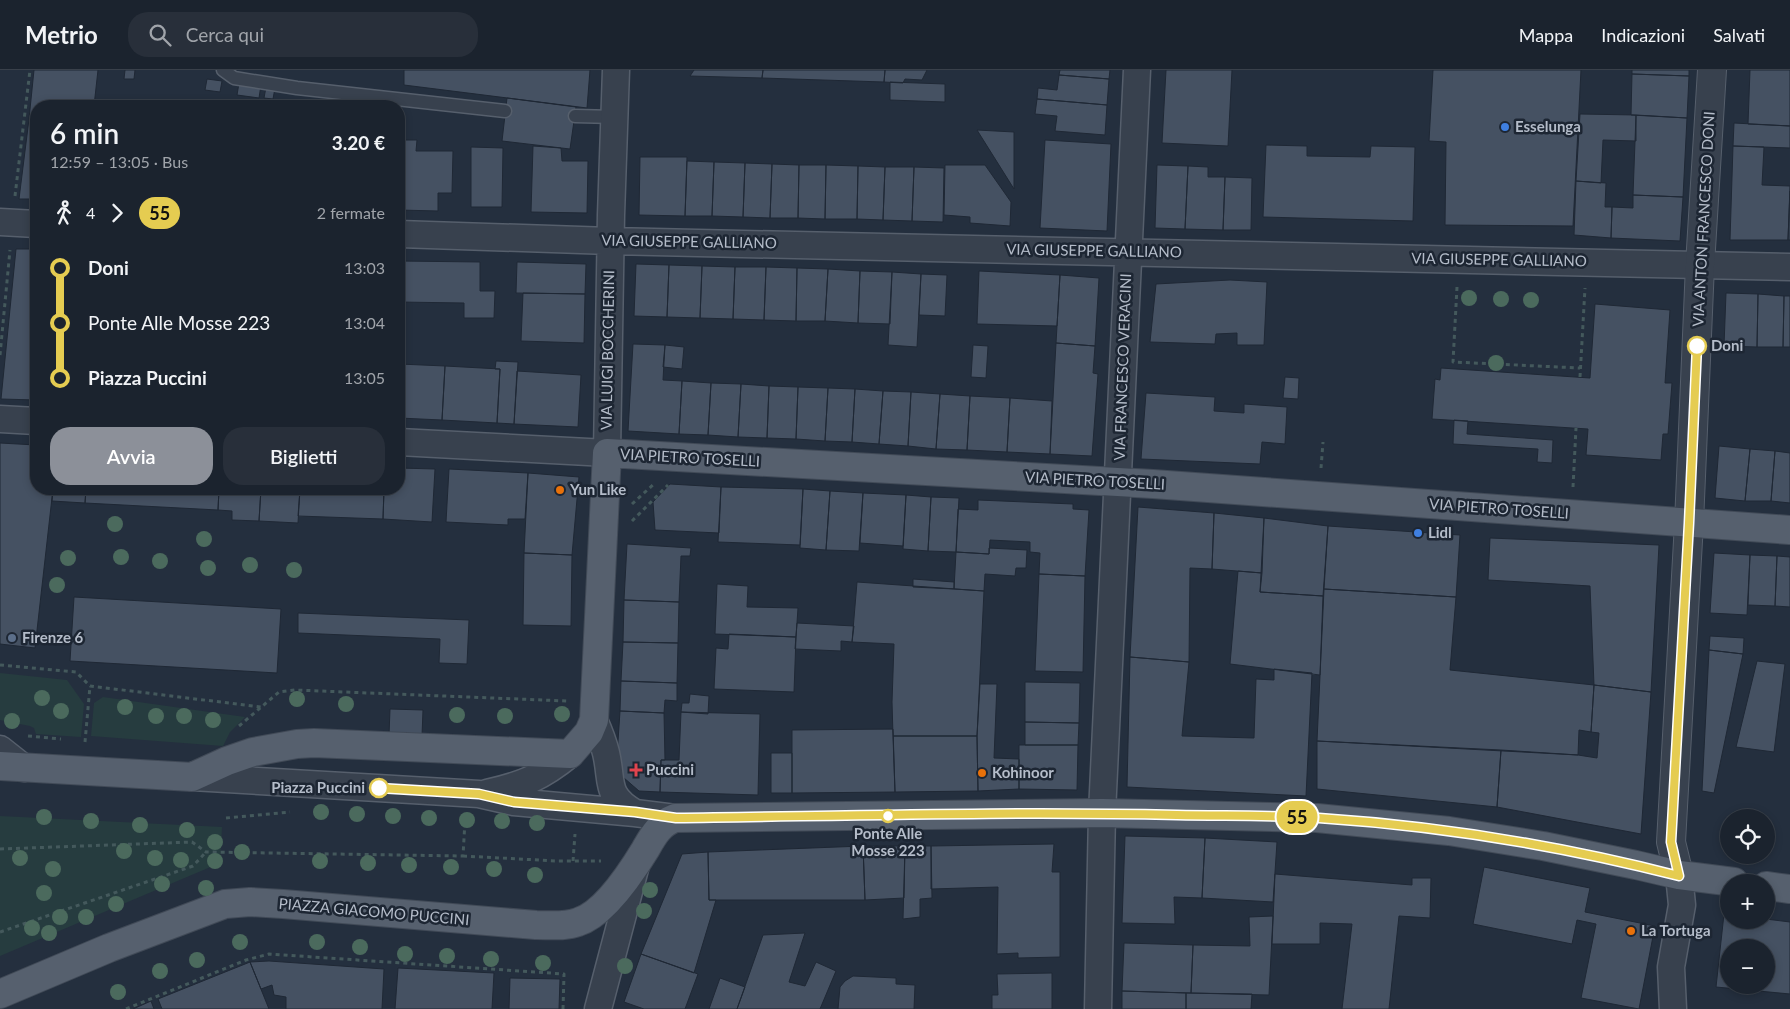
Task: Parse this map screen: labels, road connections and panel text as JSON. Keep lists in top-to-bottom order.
{
  "streets": {
    "main road": ["VIA LUIGI BOCCHERINI", "VIA PIETRO TOSELLI", "PIAZZA GIACOMO PUCCINI"],
    "street": ["VIA ANTON FRANCESCO DONI", "VIA GIUSEPPE GALLIANO", "VIA FRANCESCO VERACINI"]
  },
  "crossings": [
    ["VIA ANTON FRANCESCO DONI", "VIA GIUSEPPE GALLIANO"],
    ["VIA ANTON FRANCESCO DONI", "VIA PIETRO TOSELLI"],
    ["VIA GIUSEPPE GALLIANO", "VIA LUIGI BOCCHERINI"],
    ["VIA GIUSEPPE GALLIANO", "VIA FRANCESCO VERACINI"],
    ["VIA LUIGI BOCCHERINI", "VIA PIETRO TOSELLI"],
    ["VIA FRANCESCO VERACINI", "VIA PIETRO TOSELLI"]
  ],
  "places": {
    "other": [
      "Esselunga",
      "Doni",
      "Yun Like",
      "Lidl",
      "Firenze 6",
      "Kohinoor",
      "Piazza Puccini",
      "Ponte Alle Mosse 223",
      "La Tortuga"
    ],
    "health": ["Puccini"]
  },
  "lines": ["bus line 55"],
  "page": {
    "header": "Metrio",
    "search": "Cerca qui",
    "nav": ["Mappa", "Indicazioni", "Salvati"],
    "on_map": "55",
    "heading": ["6 min", "12:59 – 13:05 · Bus", "3.20 €"],
    "legs": ["4", "55", "2 fermate"],
    "list": [
      {
        "name": "Doni",
        "value": "13:03"
      },
      {
        "name": "Ponte Alle Mosse 223",
        "value": "13:04"
      },
      {
        "name": "Piazza Puccini",
        "value": "13:05"
      }
    ],
    "buttons": ["Avvia", "Biglietti"],
    "map_buttons": ["+", "−"]
  }
}
